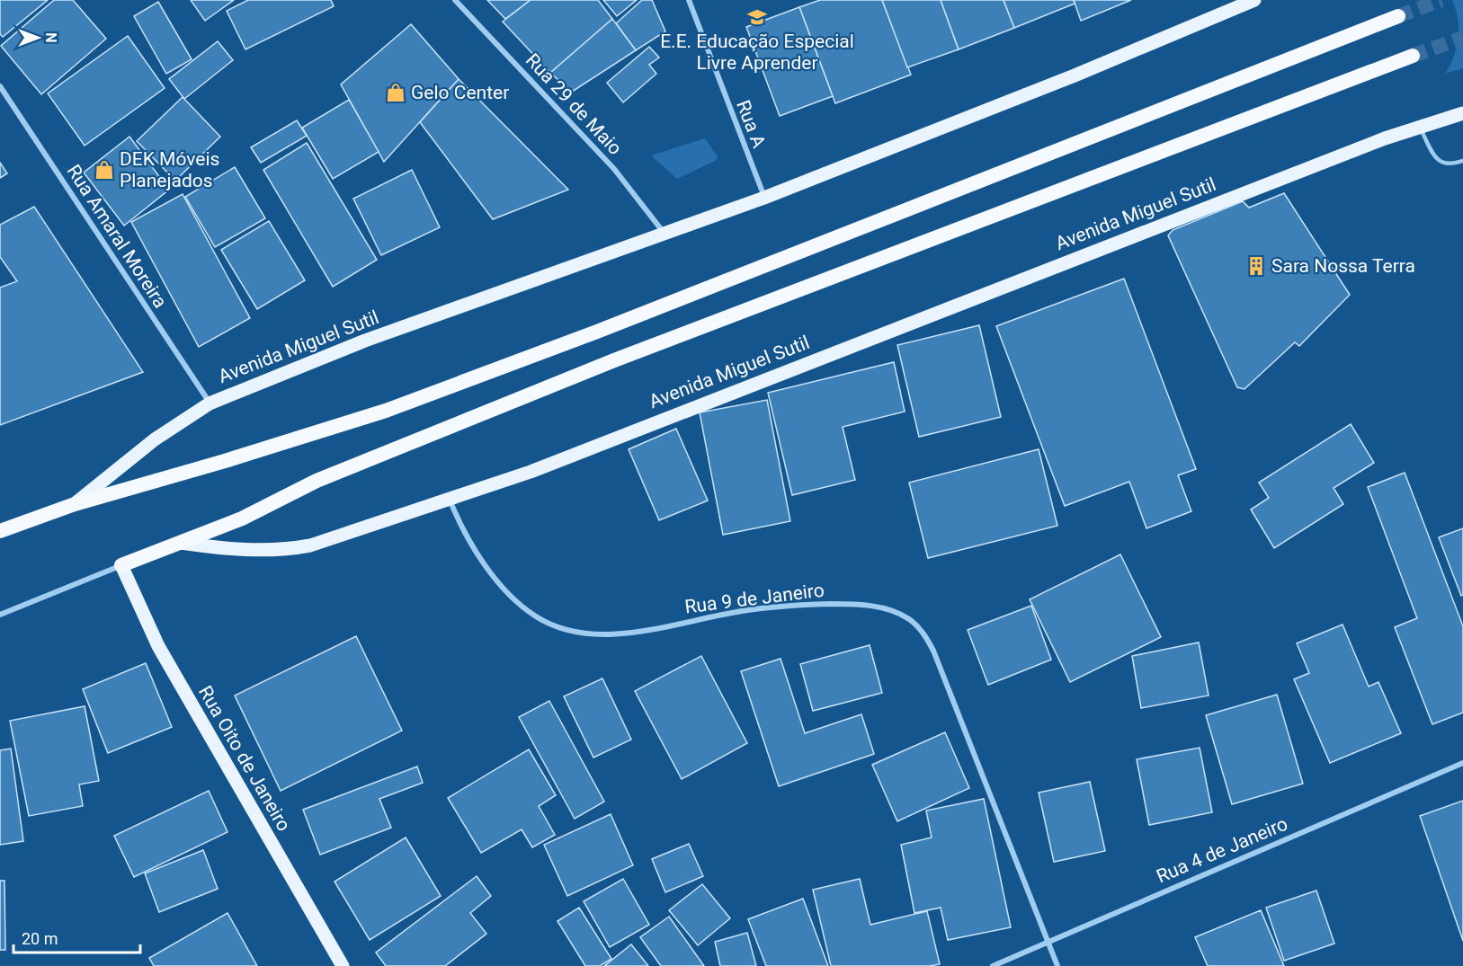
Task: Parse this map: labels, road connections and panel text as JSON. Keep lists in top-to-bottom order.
{
  "streets": {
    "highway": ["Avenida Miguel Sutil"],
    "main road": ["Rua Oito de Janeiro"],
    "street": [
      "Rua 29 de Maio",
      "Rua A",
      "Rua Amaral Moreira",
      "Rua 9 de Janeiro",
      "Rua 4 de Janeiro"
    ]
  },
  "crossings": [
    ["Rua 29 de Maio", "Avenida Miguel Sutil"],
    ["Rua A", "Avenida Miguel Sutil"],
    ["Avenida Miguel Sutil", "Rua Amaral Moreira"],
    ["Avenida Miguel Sutil", "Rua 9 de Janeiro"],
    ["Avenida Miguel Sutil", "Rua Oito de Janeiro"],
    ["Rua 9 de Janeiro", "Rua 4 de Janeiro"]
  ],
  "places": {
    "school or university": ["E.E. Educação Especial Livre Aprender"],
    "shop": ["Gelo Center", "DEK Móveis Planejados"],
    "building": ["Sara Nossa Terra"]
  },
  "scale_bar": "20 m",
  "north": "right"
}
